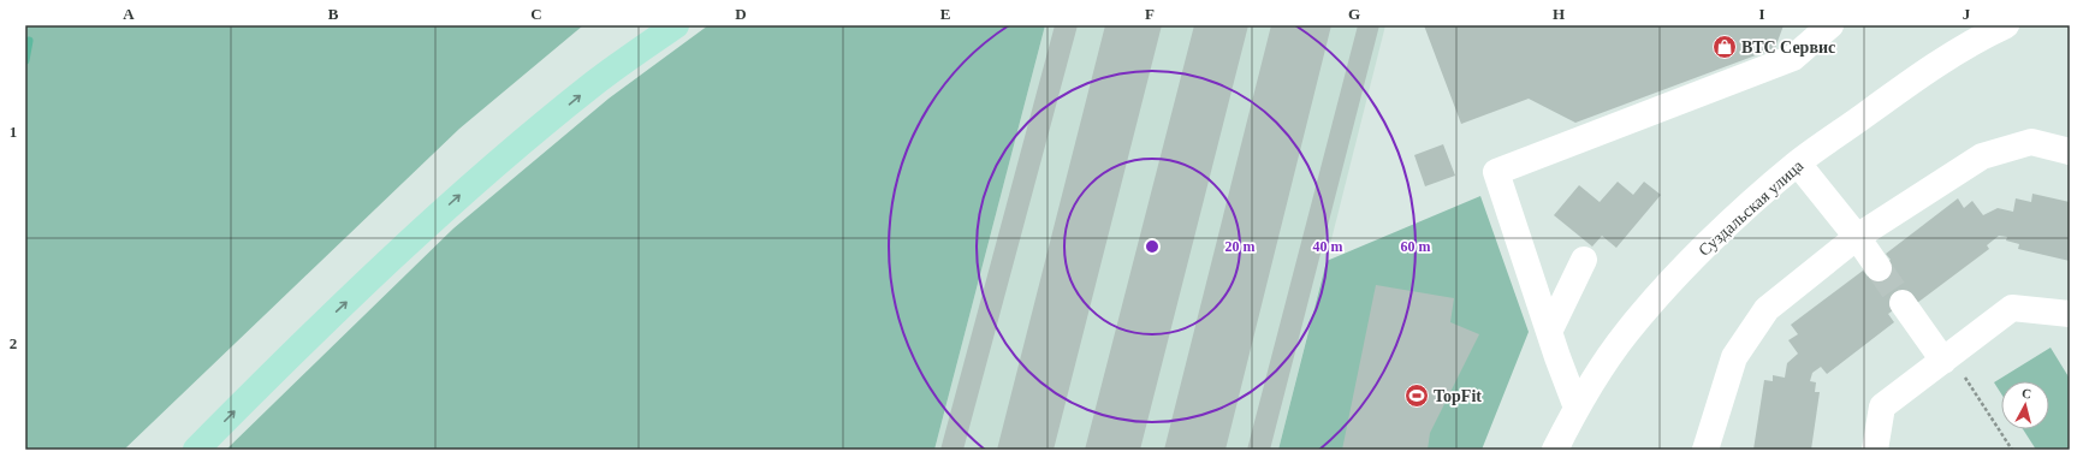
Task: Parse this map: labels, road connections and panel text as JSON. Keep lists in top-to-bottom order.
{
  "streets": {
    "street": ["Суздальская улица"]
  },
  "places": {
    "shop": ["ВТС Сервис"],
    "sports": ["TopFit"]
  },
  "north": "top",
  "grid": {
    "columns": [
      "A",
      "B",
      "C",
      "D",
      "E",
      "F",
      "G",
      "H",
      "I",
      "J"
    ],
    "rows": ["1", "2"]
  },
  "rings": ["20 m", "40 m", "60 m"]
}
